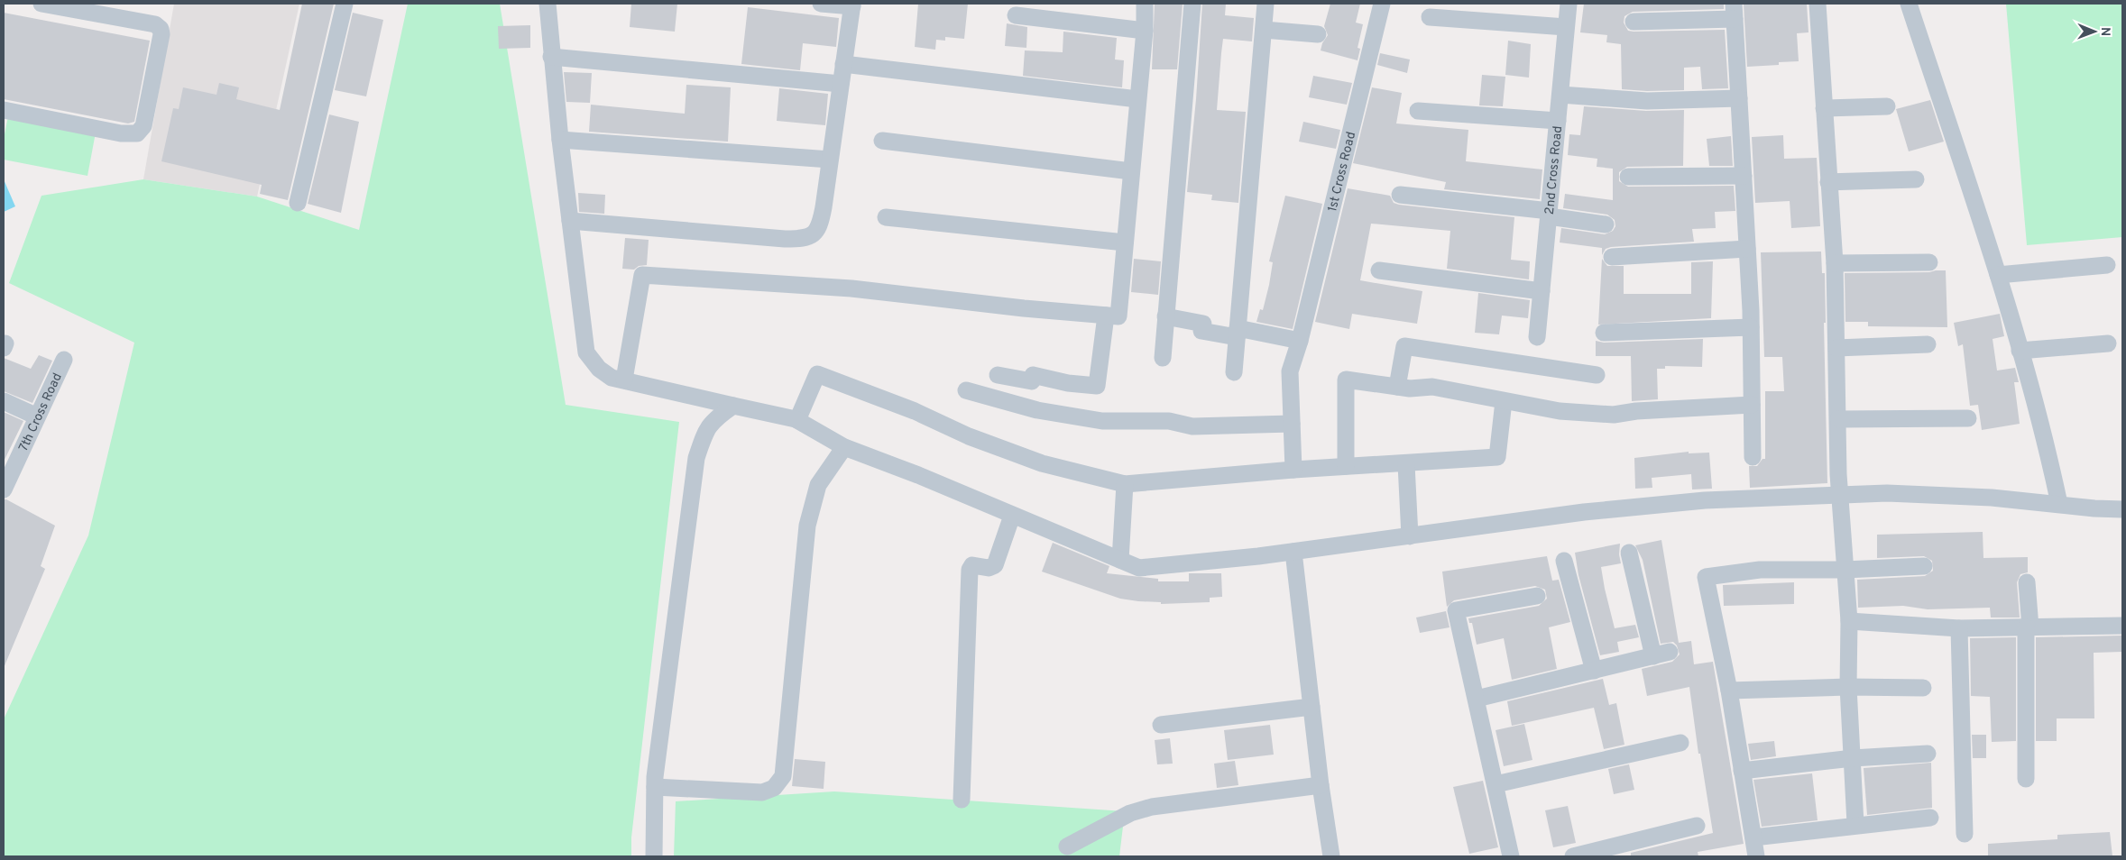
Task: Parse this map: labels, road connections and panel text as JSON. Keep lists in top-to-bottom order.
{
  "streets": {
    "street": ["2nd Cross Road", "1st Cross Road", "7th Cross Road"]
  },
  "north": "right"
}
